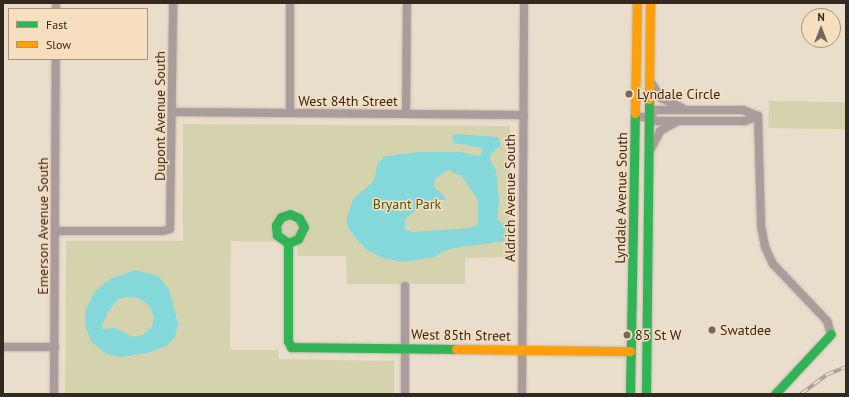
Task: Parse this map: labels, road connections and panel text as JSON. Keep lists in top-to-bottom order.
{
  "streets": {
    "main road": ["Lyndale Avenue South", "West 85th Street"],
    "street": [
      "West 84th Street",
      "Dupont Avenue South",
      "Aldrich Avenue South",
      "Emerson Avenue South"
    ]
  },
  "crossings": [
    ["West 84th Street", "Dupont Avenue South"],
    ["West 84th Street", "Aldrich Avenue South"],
    ["Dupont Avenue South", "Emerson Avenue South"],
    ["Aldrich Avenue South", "West 85th Street"],
    ["Lyndale Avenue South", "West 85th Street"]
  ],
  "parks": ["Bryant Park"],
  "places": ["Lyndale Circle", "Swatdee", "85 St W"],
  "legend": ["Fast", "Slow"],
  "north": "top"
}
